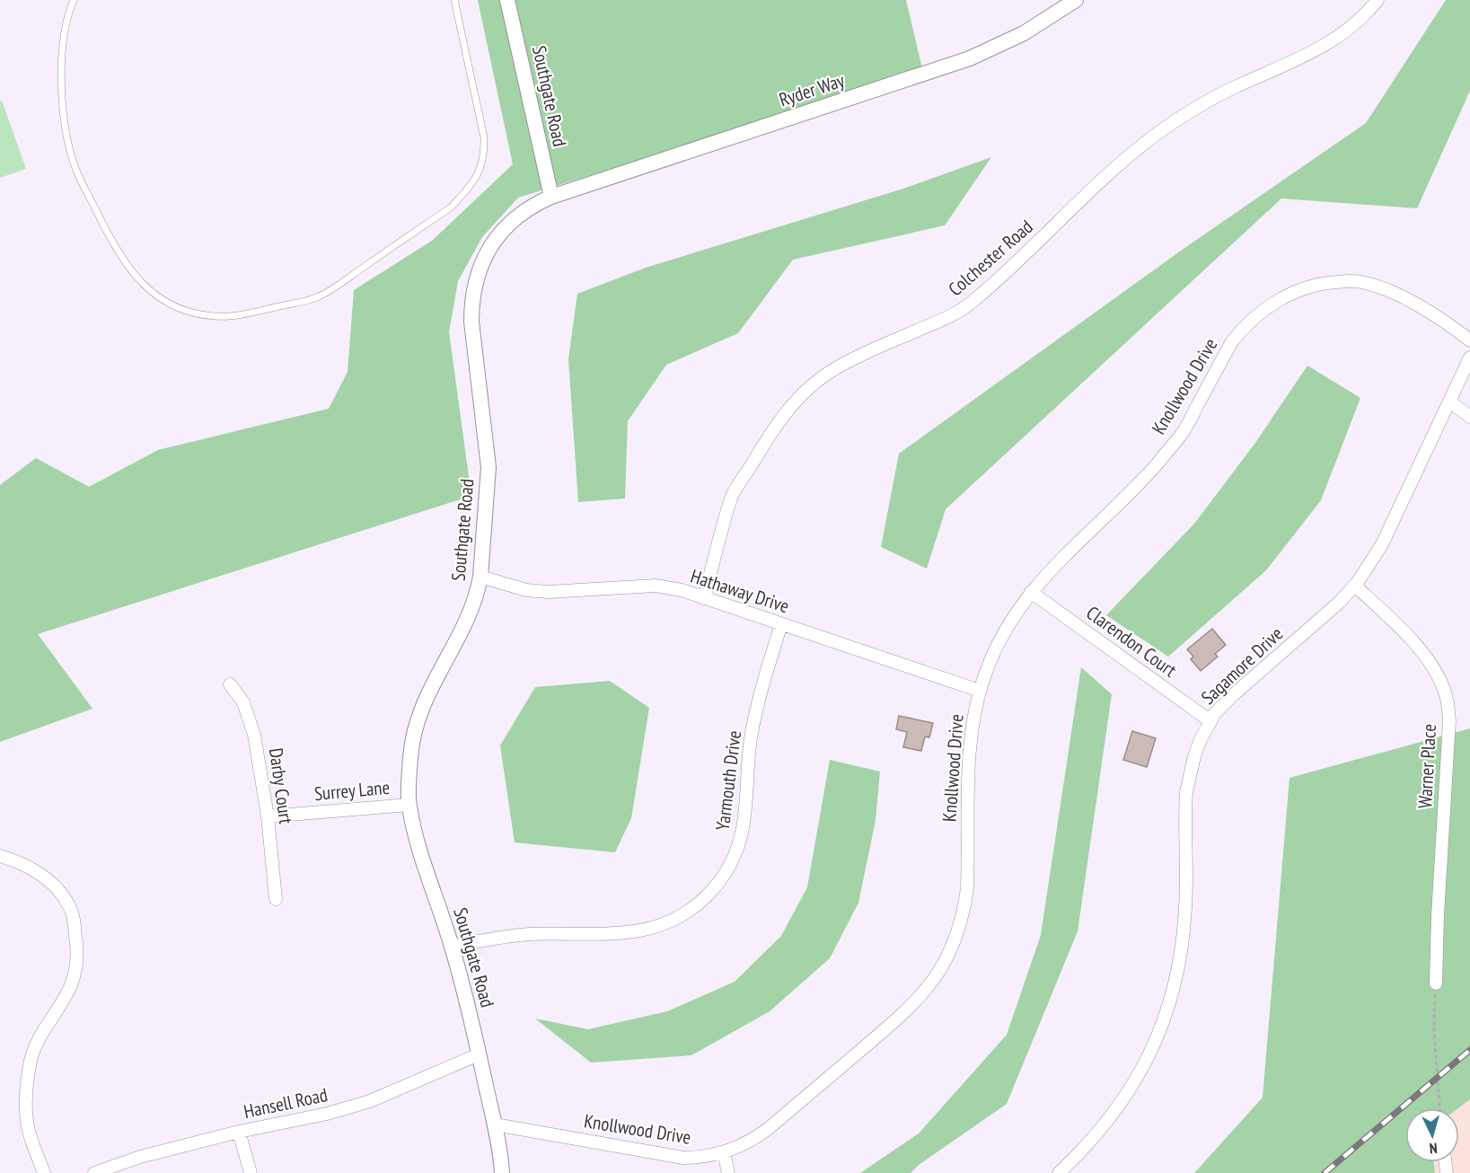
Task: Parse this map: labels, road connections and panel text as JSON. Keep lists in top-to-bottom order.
{
  "streets": {
    "street": [
      "Ryder Way",
      "Southgate Road",
      "Colchester Road",
      "Knollwood Drive",
      "Hathaway Drive",
      "Clarendon Court",
      "Sagamore Drive",
      "Warner Place",
      "Yarmouth Drive",
      "Darby Court",
      "Surrey Lane",
      "Hansell Road"
    ]
  },
  "crossings": [
    ["Ryder Way", "Southgate Road"],
    ["Southgate Road", "Knollwood Drive"],
    ["Southgate Road", "Hathaway Drive"],
    ["Southgate Road", "Yarmouth Drive"],
    ["Southgate Road", "Surrey Lane"],
    ["Southgate Road", "Hansell Road"],
    ["Colchester Road", "Hathaway Drive"],
    ["Knollwood Drive", "Hathaway Drive"],
    ["Knollwood Drive", "Clarendon Court"],
    ["Hathaway Drive", "Yarmouth Drive"],
    ["Clarendon Court", "Sagamore Drive"],
    ["Sagamore Drive", "Warner Place"],
    ["Darby Court", "Surrey Lane"]
  ],
  "north": "bottom"
}
